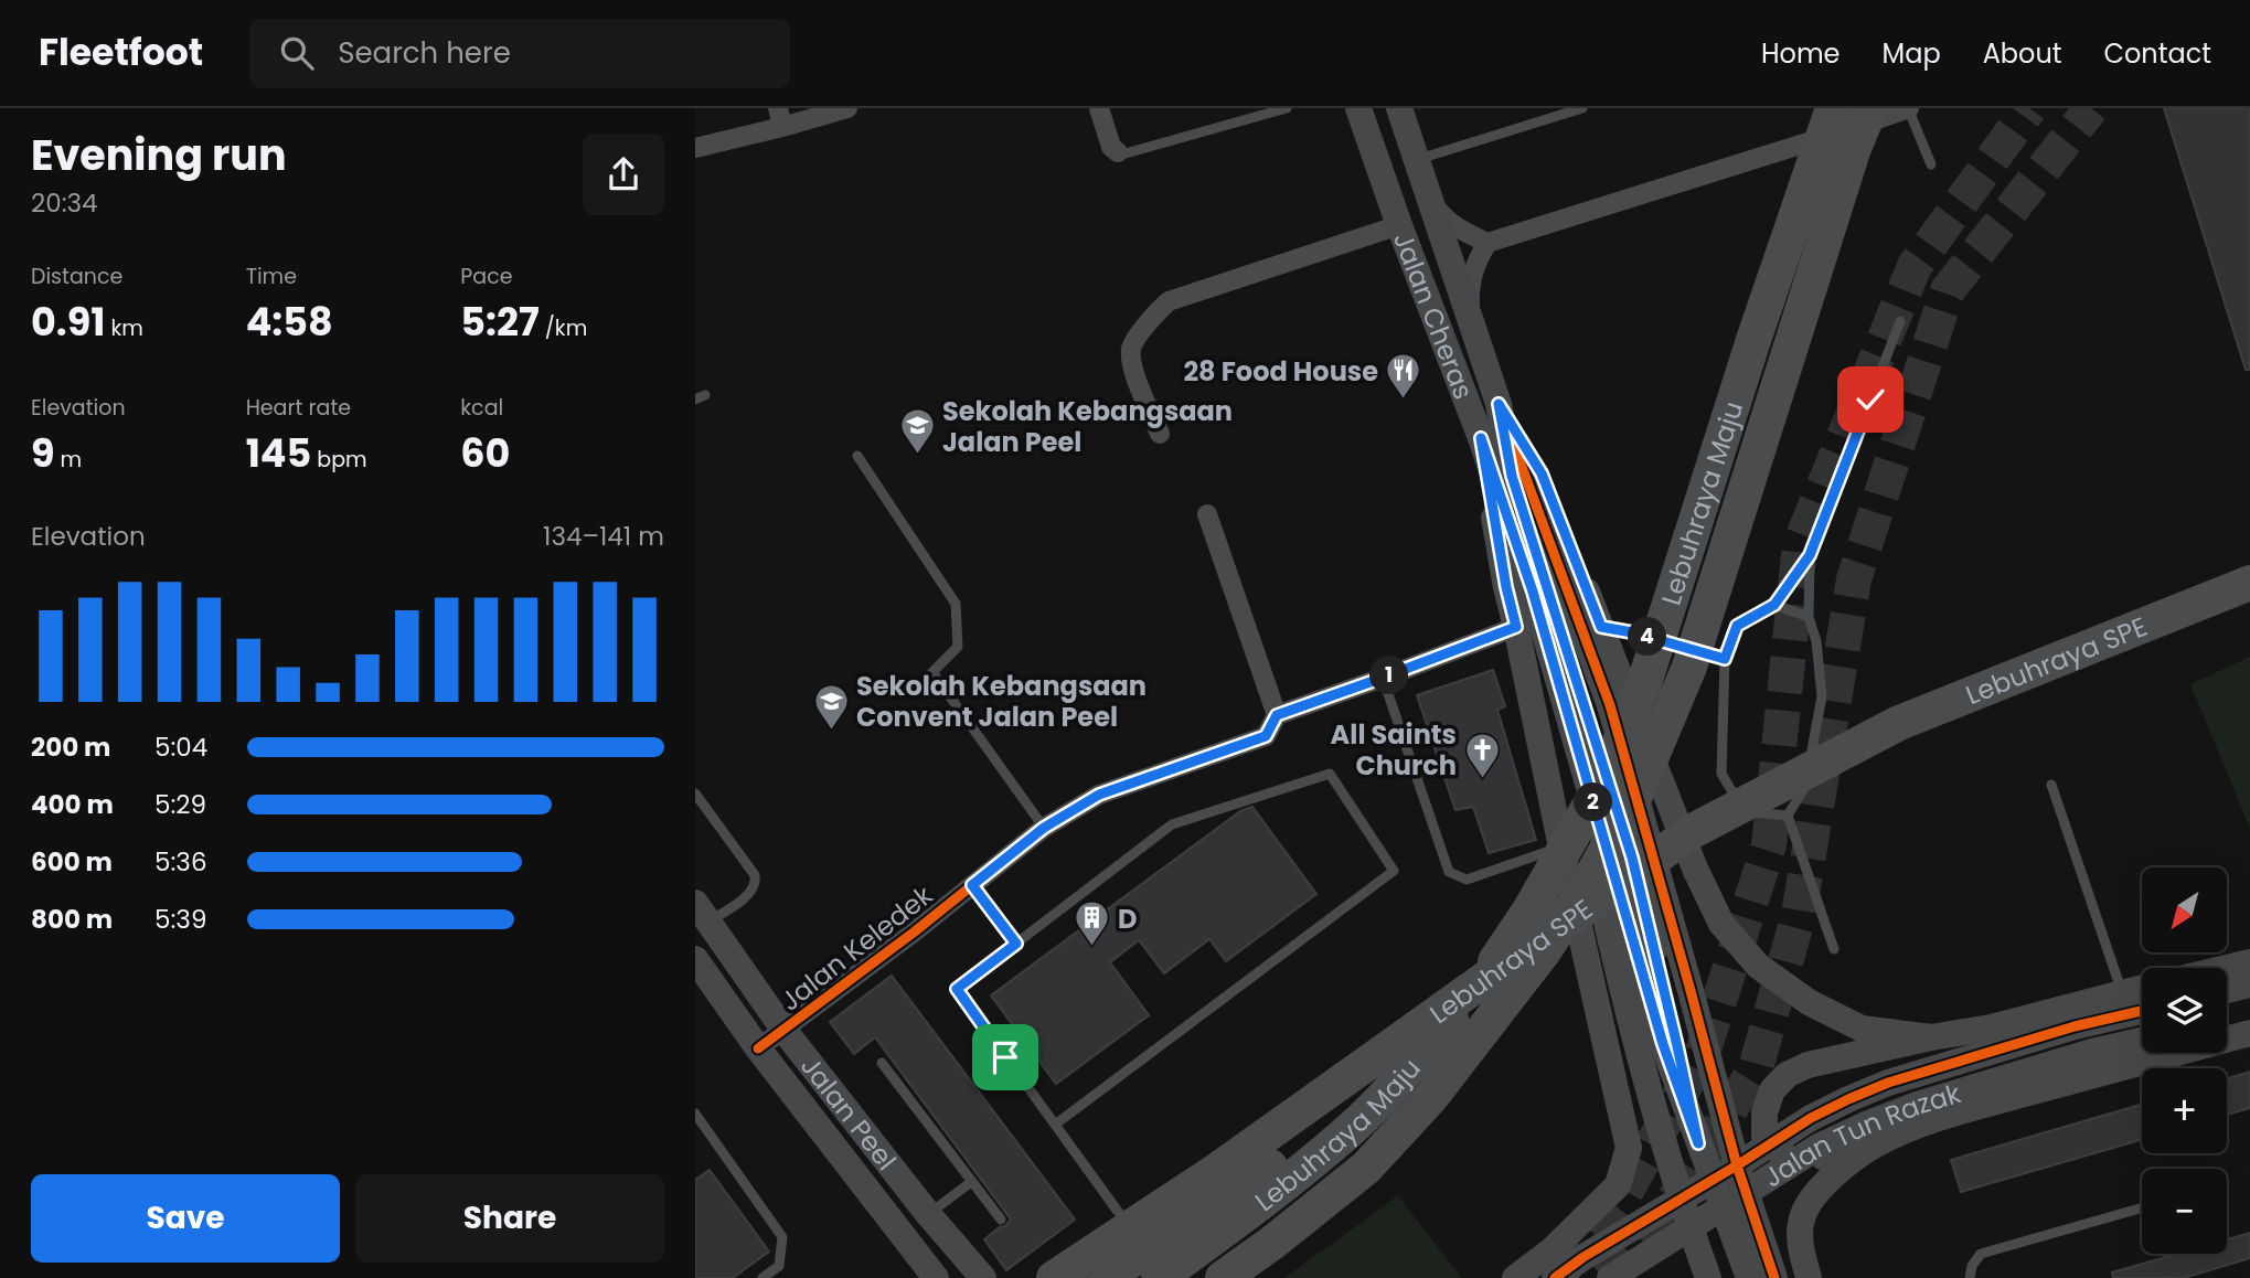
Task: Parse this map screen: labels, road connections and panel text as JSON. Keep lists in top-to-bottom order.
{
  "streets": {
    "highway": ["Lebuhraya Maju", "Lebuhraya SPE"],
    "street": [
      "Jalan Cheras",
      "Jalan Keledek",
      "Jalan Peel",
      "Jalan Tun Razak"
    ]
  },
  "crossings": [
    ["Jalan Keledek", "Jalan Peel"]
  ],
  "places": {
    "restaurant": ["28 Food House"],
    "school or university": ["Sekolah Kebangsaan Jalan Peel", "Sekolah Kebangsaan Convent Jalan Peel"],
    "church": ["All Saints Church"],
    "building": ["D"]
  },
  "north": "bottom left",
  "page": {
    "header": "Fleetfoot",
    "search": "Search here",
    "nav": [
      "Home",
      "Map",
      "About",
      "Contact"
    ],
    "heading": ["Evening run", "20:34"],
    "stats": [
      ["Distance", "0.91 km"],
      ["Time", "4:58"],
      ["Pace", "5:27 /km"],
      ["Elevation", "9 m"],
      ["Heart rate", "145 bpm"],
      ["kcal", "60"]
    ],
    "chart": ["Elevation", "134–141 m"],
    "pins": ["4", "1", "2"],
    "list": [
      {
        "name": "200 m",
        "note": "5:04"
      },
      {
        "name": "400 m",
        "note": "5:29"
      },
      {
        "name": "600 m",
        "note": "5:36"
      },
      {
        "name": "800 m",
        "note": "5:39"
      }
    ],
    "map_buttons": ["+", "−"],
    "buttons": ["Save", "Share"]
  }
}
